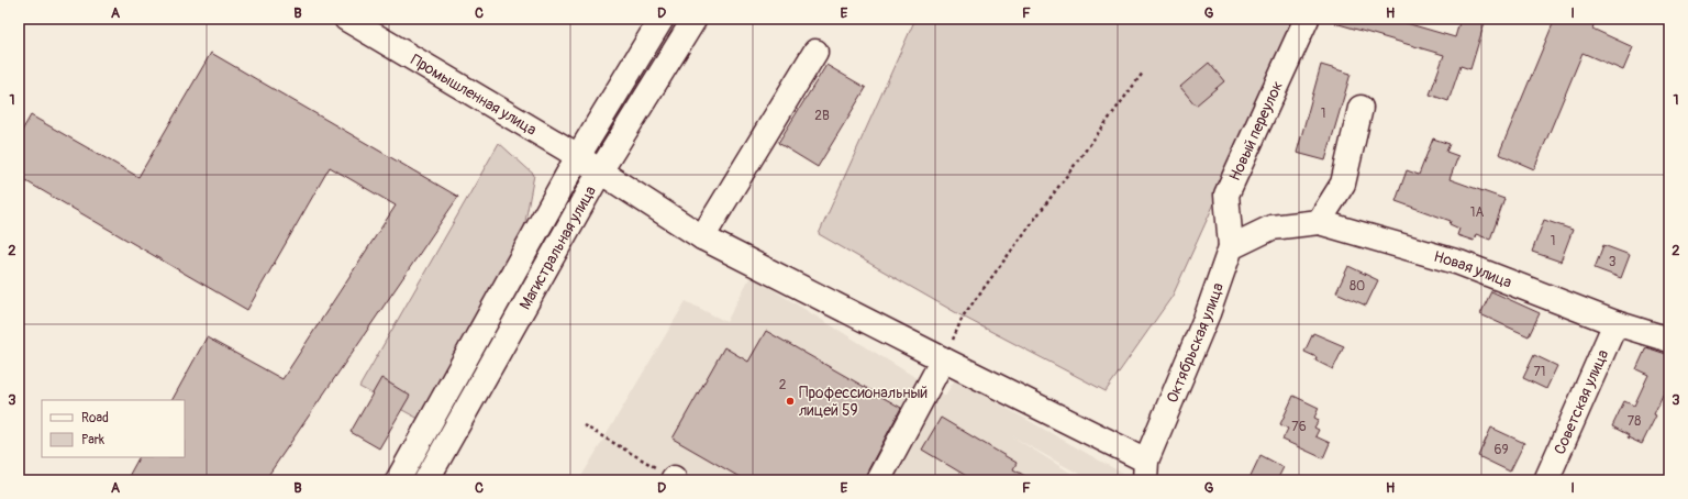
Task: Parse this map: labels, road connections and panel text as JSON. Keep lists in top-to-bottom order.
{
  "streets": {
    "street": [
      "Промышленная улица",
      "Новый переулок",
      "Магистральная улица",
      "Новая улица",
      "Октябрьская улица",
      "Советская улица"
    ]
  },
  "crossings": [
    ["Промышленная улица", "Магистральная улица"],
    ["Промышленная улица", "Октябрьская улица"],
    ["Новый переулок", "Новая улица"],
    ["Новый переулок", "Октябрьская улица"],
    ["Новая улица", "Октябрьская улица"],
    ["Новая улица", "Советская улица"]
  ],
  "places": ["Профессиональный лицей 59"],
  "house_numbers": [
    "1",
    "2В",
    "1А",
    "1",
    "3",
    "80",
    "71",
    "2",
    "78",
    "76",
    "69"
  ],
  "legend": ["Road", "Park"],
  "grid": {
    "columns": [
      "A",
      "B",
      "C",
      "D",
      "E",
      "F",
      "G",
      "H",
      "I"
    ],
    "rows": ["1", "2", "3"]
  }
}
